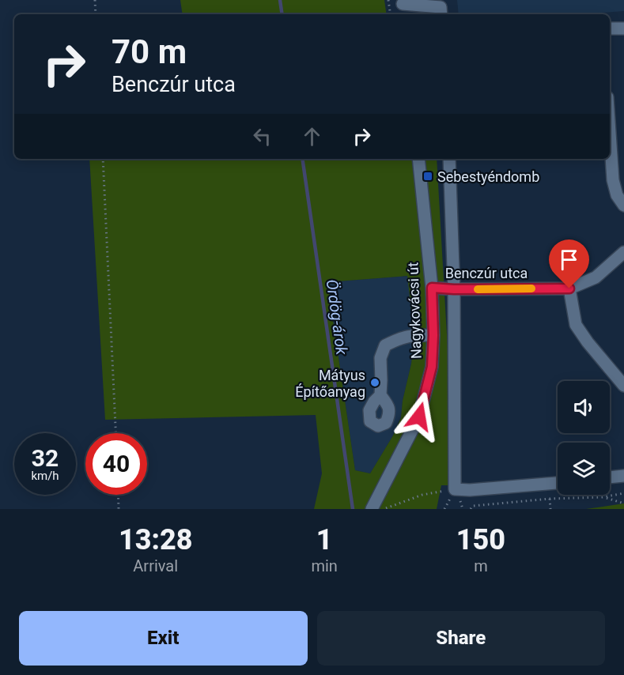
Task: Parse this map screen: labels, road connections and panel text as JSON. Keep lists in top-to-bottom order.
{
  "streets": {
    "street": ["Benczúr utca", "Nagykovácsi út"]
  },
  "crossings": [
    ["Benczúr utca", "Nagykovácsi út"]
  ],
  "water": ["Ördög-árok"],
  "places": {
    "transit": ["Sebestyéndomb"],
    "other": ["Mátyus Építőanyag"]
  },
  "page": {
    "turn": ["70 m", "Benczúr utca"],
    "speed": "32 km/h",
    "limit": "40",
    "eta": [
      "13:28",
      "Arrival",
      "1",
      "min",
      "150",
      "m"
    ],
    "buttons": ["Exit", "Share"]
  }
}
